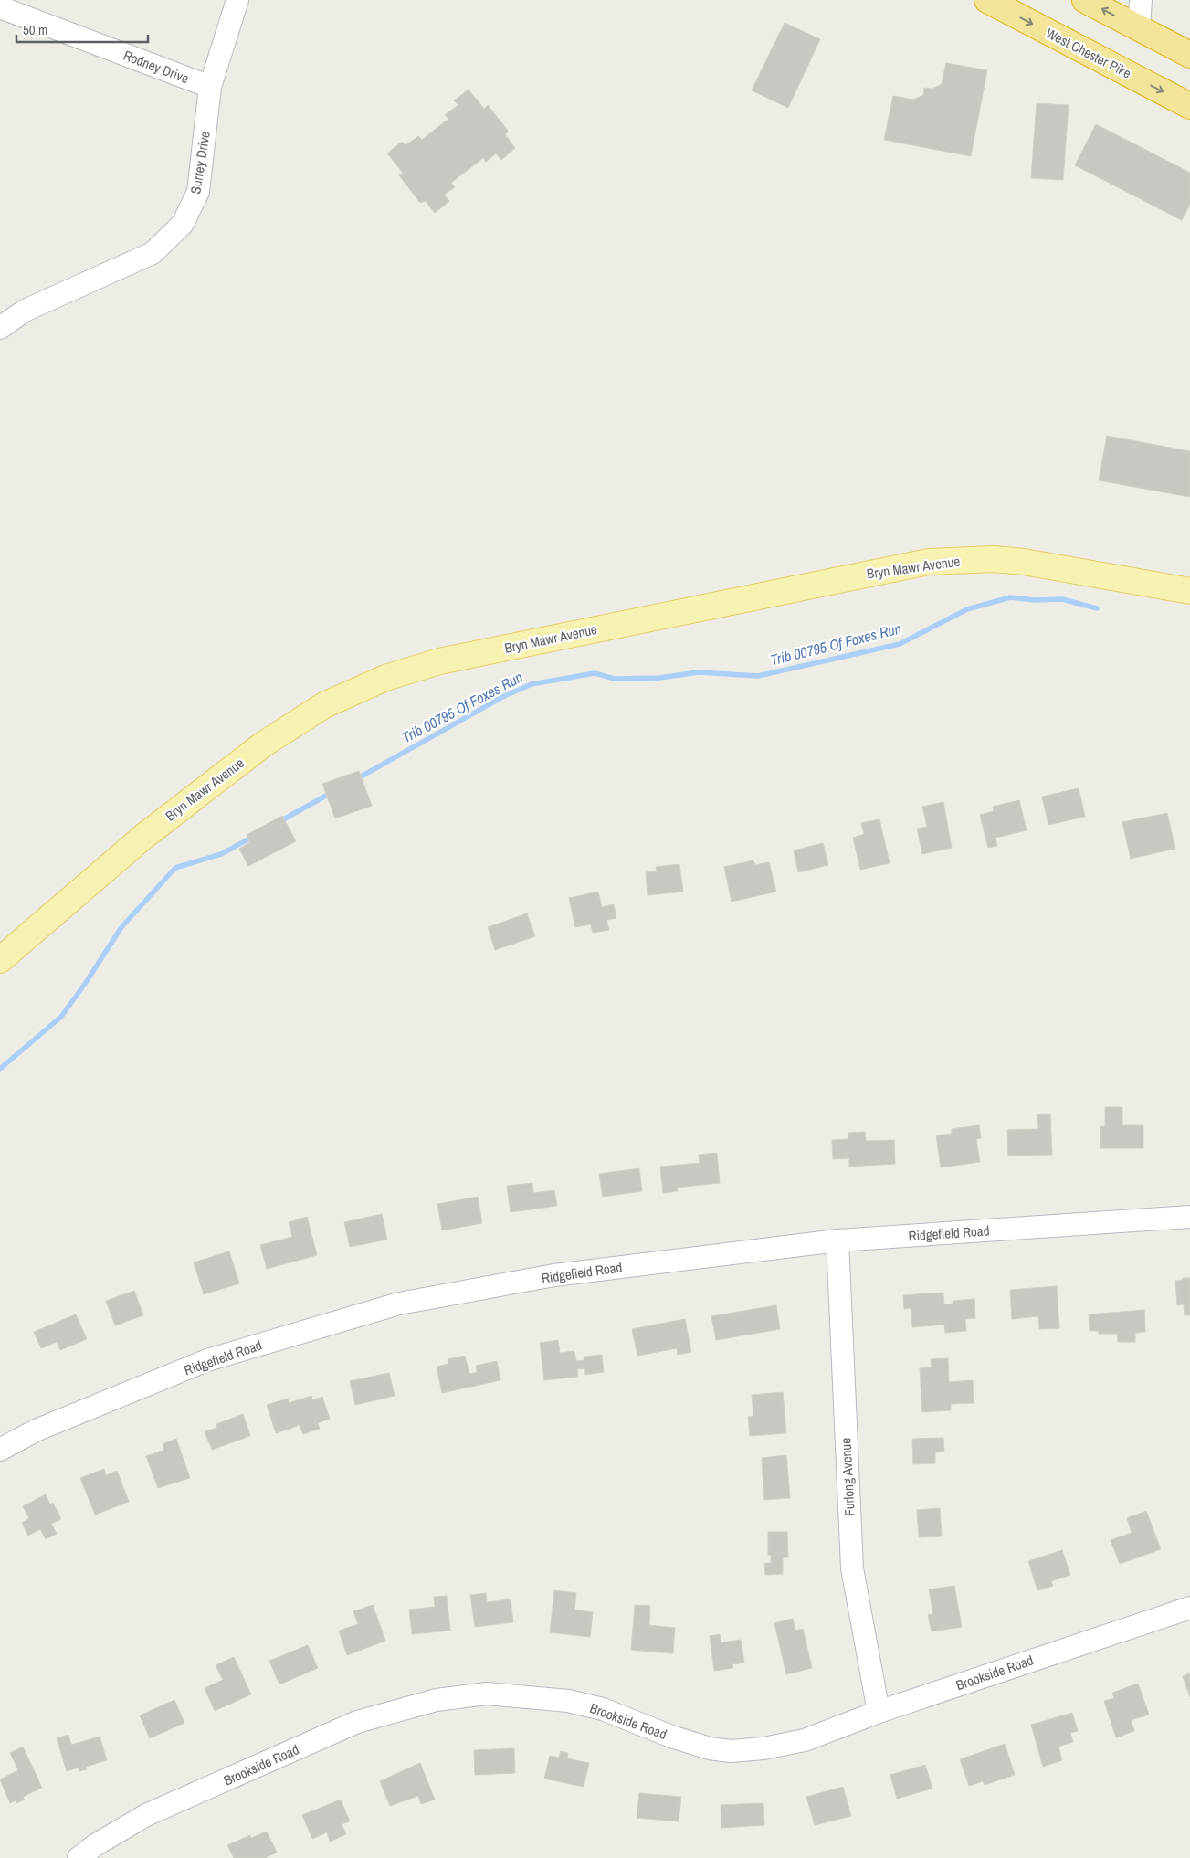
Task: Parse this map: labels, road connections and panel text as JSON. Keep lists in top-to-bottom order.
{
  "streets": {
    "highway": ["West Chester Pike"],
    "main road": ["Bryn Mawr Avenue"],
    "street": [
      "Rodney Drive",
      "Surrey Drive",
      "Ridgefield Road",
      "Furlong Avenue",
      "Brookside Road"
    ]
  },
  "crossings": [
    ["Rodney Drive", "Surrey Drive"],
    ["Ridgefield Road", "Furlong Avenue"],
    ["Furlong Avenue", "Brookside Road"]
  ],
  "water": ["Trib 00795 Of Foxes Run"],
  "scale_bar": "50 m"
}
